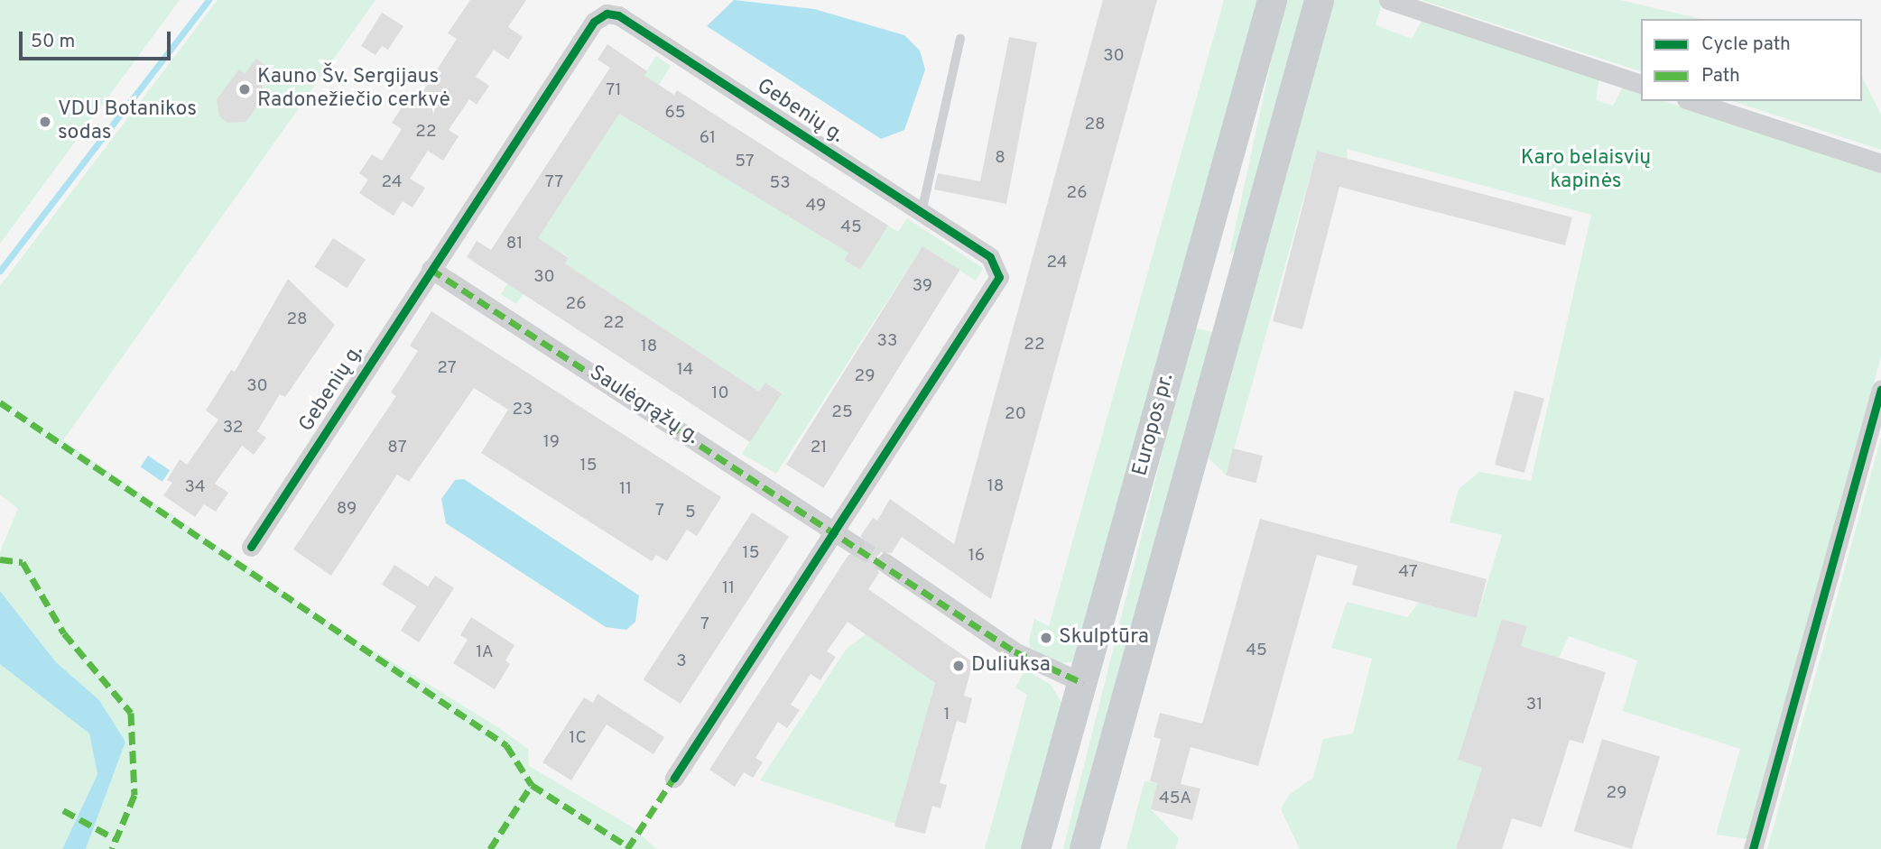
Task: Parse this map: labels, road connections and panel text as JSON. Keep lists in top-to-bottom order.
{
  "streets": {
    "main road": ["Europos pr."],
    "street": ["Gebenių g.", "Saulėgrąžų g."]
  },
  "crossings": [
    ["Gebenių g.", "Saulėgrąžų g."]
  ],
  "parks": ["Karo belaisvių kapinės"],
  "places": [
    "Kauno Šv. Sergijaus Radonežiečio cerkvė",
    "VDU Botanikos sodas",
    "Skulptūra",
    "Duliuksa"
  ],
  "house_numbers": [
    "30",
    "71",
    "65",
    "28",
    "22",
    "61",
    "8",
    "57",
    "24",
    "77",
    "53",
    "26",
    "49",
    "45",
    "81",
    "24",
    "30",
    "39",
    "26",
    "28",
    "22",
    "33",
    "22",
    "18",
    "27",
    "14",
    "29",
    "30",
    "10",
    "23",
    "25",
    "20",
    "32",
    "19",
    "87",
    "21",
    "15",
    "18",
    "34",
    "11",
    "89",
    "7",
    "5",
    "15",
    "16",
    "47",
    "11",
    "7",
    "45",
    "1A",
    "3",
    "31",
    "1",
    "1C",
    "29",
    "45A"
  ],
  "legend": ["Cycle path", "Path"],
  "scale_bar": "50 m"
}
